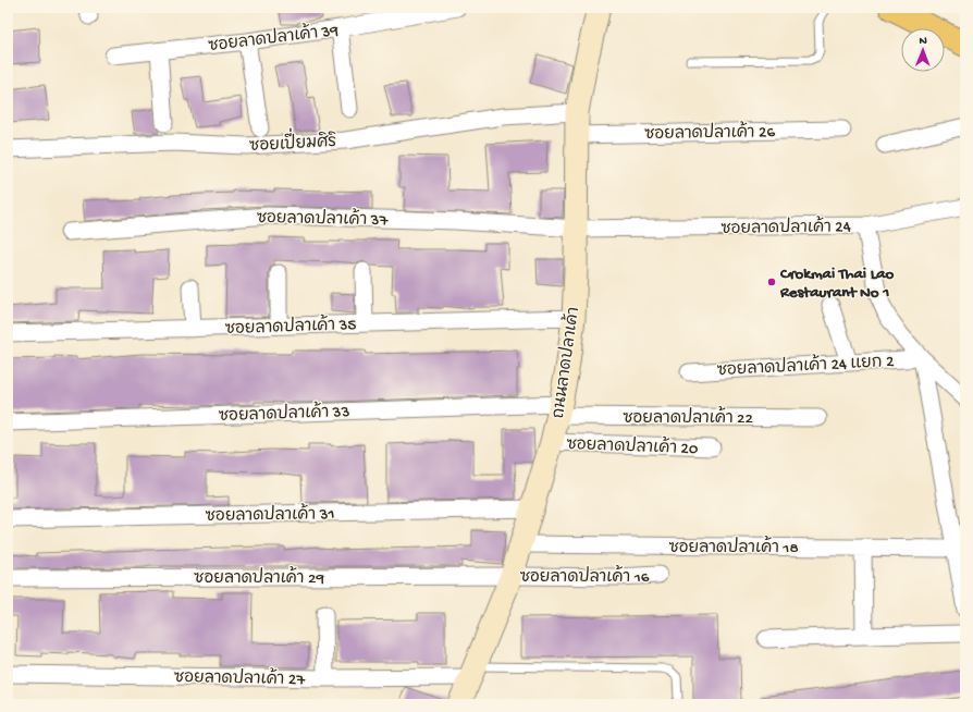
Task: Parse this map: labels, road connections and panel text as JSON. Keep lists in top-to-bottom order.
{
  "streets": {
    "main road": ["ถนนลาดปลาเค้า"],
    "street": [
      "ซอยลาดปลาเค้า 39",
      "ซอยลาดปลาเค้า 26",
      "ซอยเปี่ยมศิริ",
      "ซอยลาดปลาเค้า 37",
      "ซอยลาดปลาเค้า 24",
      "ซอยลาดปลาเค้า 35",
      "ซอยลาดปลาเค้า 24 แยก 2",
      "ซอยลาดปลาเค้า 33",
      "ซอยลาดปลาเค้า 22",
      "ซอยลาดปลาเค้า 20",
      "ซอยลาดปลาเค้า 31",
      "ซอยลาดปลาเค้า 18",
      "ซอยลาดปลาเค้า 16",
      "ซอยลาดปลาเค้า 29",
      "ซอยลาดปลาเค้า 27"
    ]
  },
  "crossings": [
    ["ซอยลาดปลาเค้า 26", "ถนนลาดปลาเค้า"],
    ["ซอยเปี่ยมศิริ", "ถนนลาดปลาเค้า"],
    ["ซอยลาดปลาเค้า 37", "ซอยลาดปลาเค้า 24"],
    ["ซอยลาดปลาเค้า 37", "ถนนลาดปลาเค้า"],
    ["ซอยลาดปลาเค้า 24", "ถนนลาดปลาเค้า"],
    ["ซอยลาดปลาเค้า 24", "ซอยลาดปลาเค้า 24 แยก 2"],
    ["ซอยลาดปลาเค้า 35", "ถนนลาดปลาเค้า"],
    ["ถนนลาดปลาเค้า", "ซอยลาดปลาเค้า 33"],
    ["ถนนลาดปลาเค้า", "ซอยลาดปลาเค้า 22"],
    ["ถนนลาดปลาเค้า", "ซอยลาดปลาเค้า 20"],
    ["ถนนลาดปลาเค้า", "ซอยลาดปลาเค้า 31"],
    ["ถนนลาดปลาเค้า", "ซอยลาดปลาเค้า 18"],
    ["ถนนลาดปลาเค้า", "ซอยลาดปลาเค้า 16"],
    ["ถนนลาดปลาเค้า", "ซอยลาดปลาเค้า 29"],
    ["ถนนลาดปลาเค้า", "ซอยลาดปลาเค้า 27"],
    ["ซอยลาดปลาเค้า 33", "ซอยลาดปลาเค้า 22"],
    ["ซอยลาดปลาเค้า 16", "ซอยลาดปลาเค้า 29"]
  ],
  "places": ["Crokmai Thai Lao Restaurant No 1"],
  "north": "top"
}
